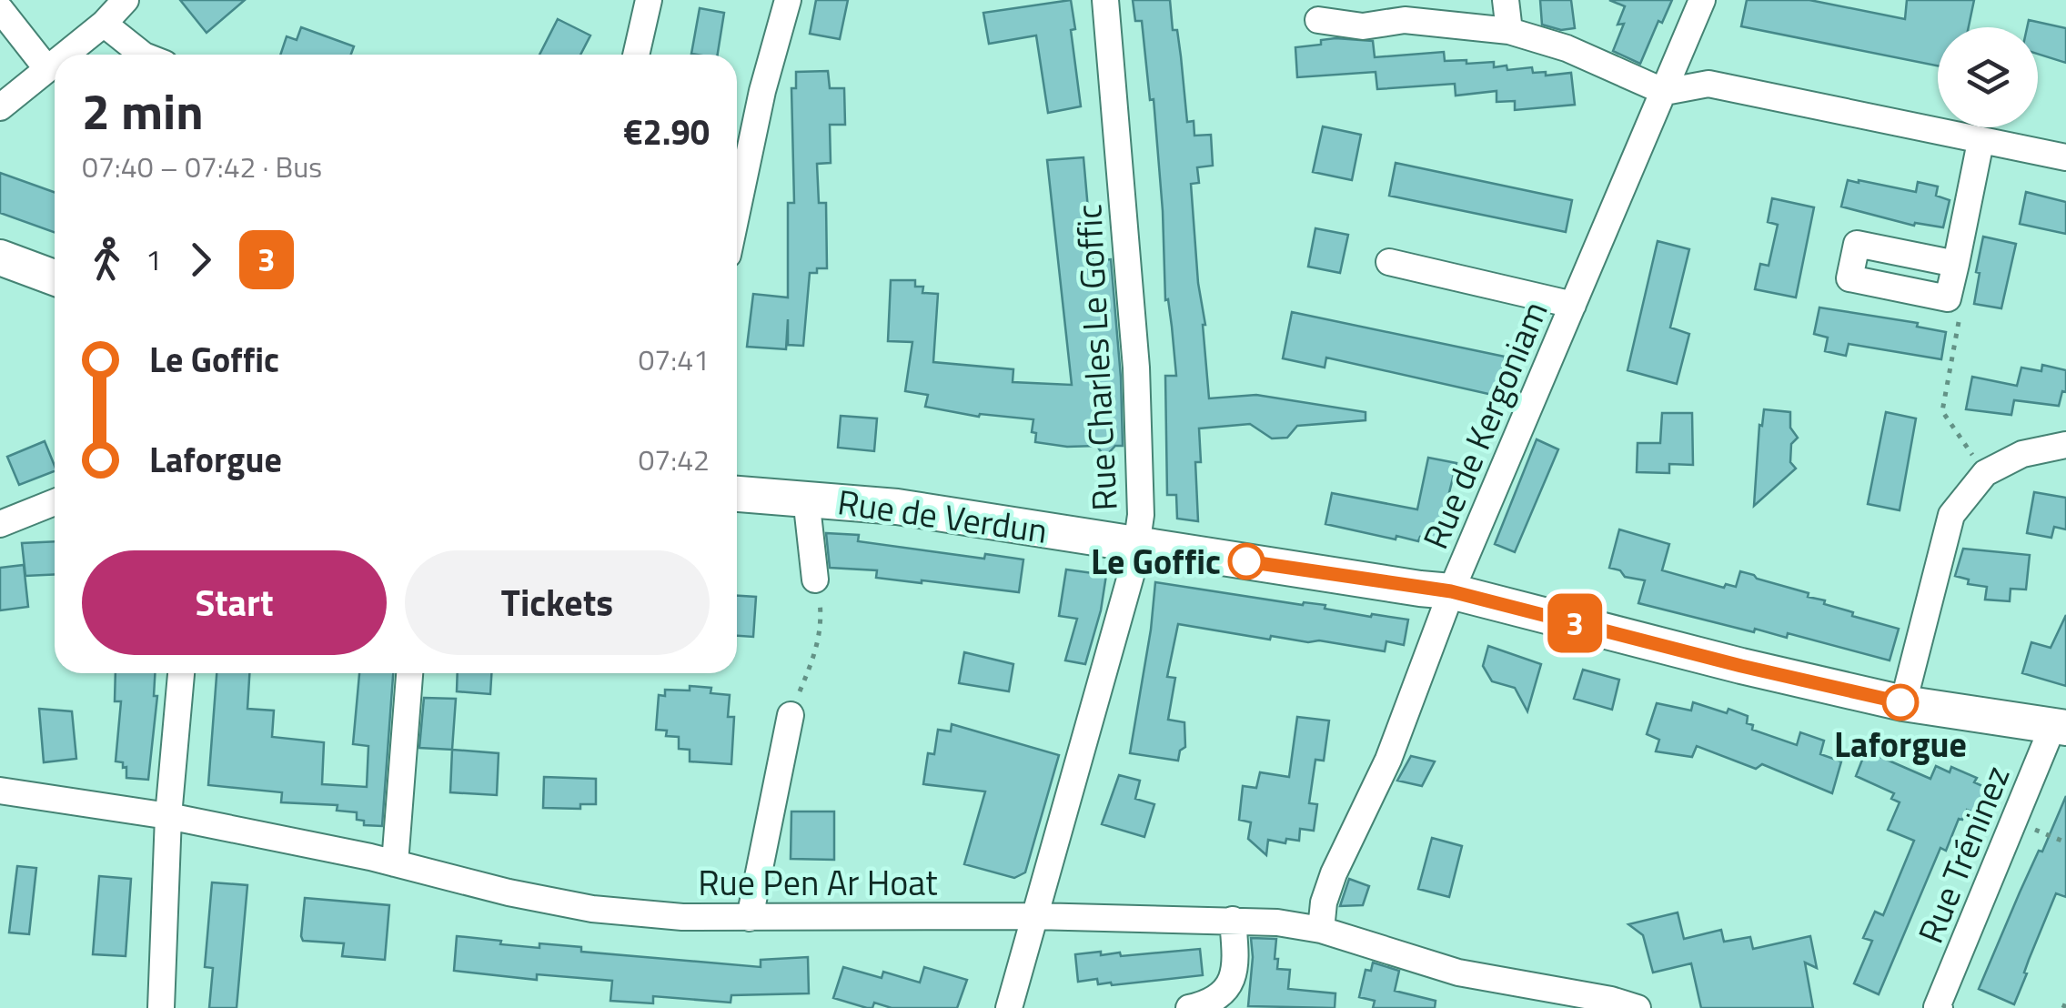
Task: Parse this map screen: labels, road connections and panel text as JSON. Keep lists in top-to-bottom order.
{
  "streets": {
    "street": [
      "Rue Charles Le Goffic",
      "Rue de Kergoniam",
      "Rue de Verdun",
      "Rue Tréninez",
      "Rue Pen Ar Hoat"
    ]
  },
  "crossings": [
    ["Rue Charles Le Goffic", "Rue de Verdun"],
    ["Rue Charles Le Goffic", "Rue Pen Ar Hoat"],
    ["Rue de Kergoniam", "Rue de Verdun"],
    ["Rue de Kergoniam", "Rue Pen Ar Hoat"],
    ["Rue de Verdun", "Rue Tréninez"]
  ],
  "places": ["Le Goffic", "Laforgue"],
  "lines": ["bus line 3"],
  "page": {
    "on_map": "3",
    "heading": ["2 min", "07:40 – 07:42 · Bus", "€2.90"],
    "legs": ["1", "3"],
    "list": [
      {
        "name": "Le Goffic",
        "value": "07:41"
      },
      {
        "name": "Laforgue",
        "value": "07:42"
      }
    ],
    "buttons": ["Start", "Tickets"]
  }
}
